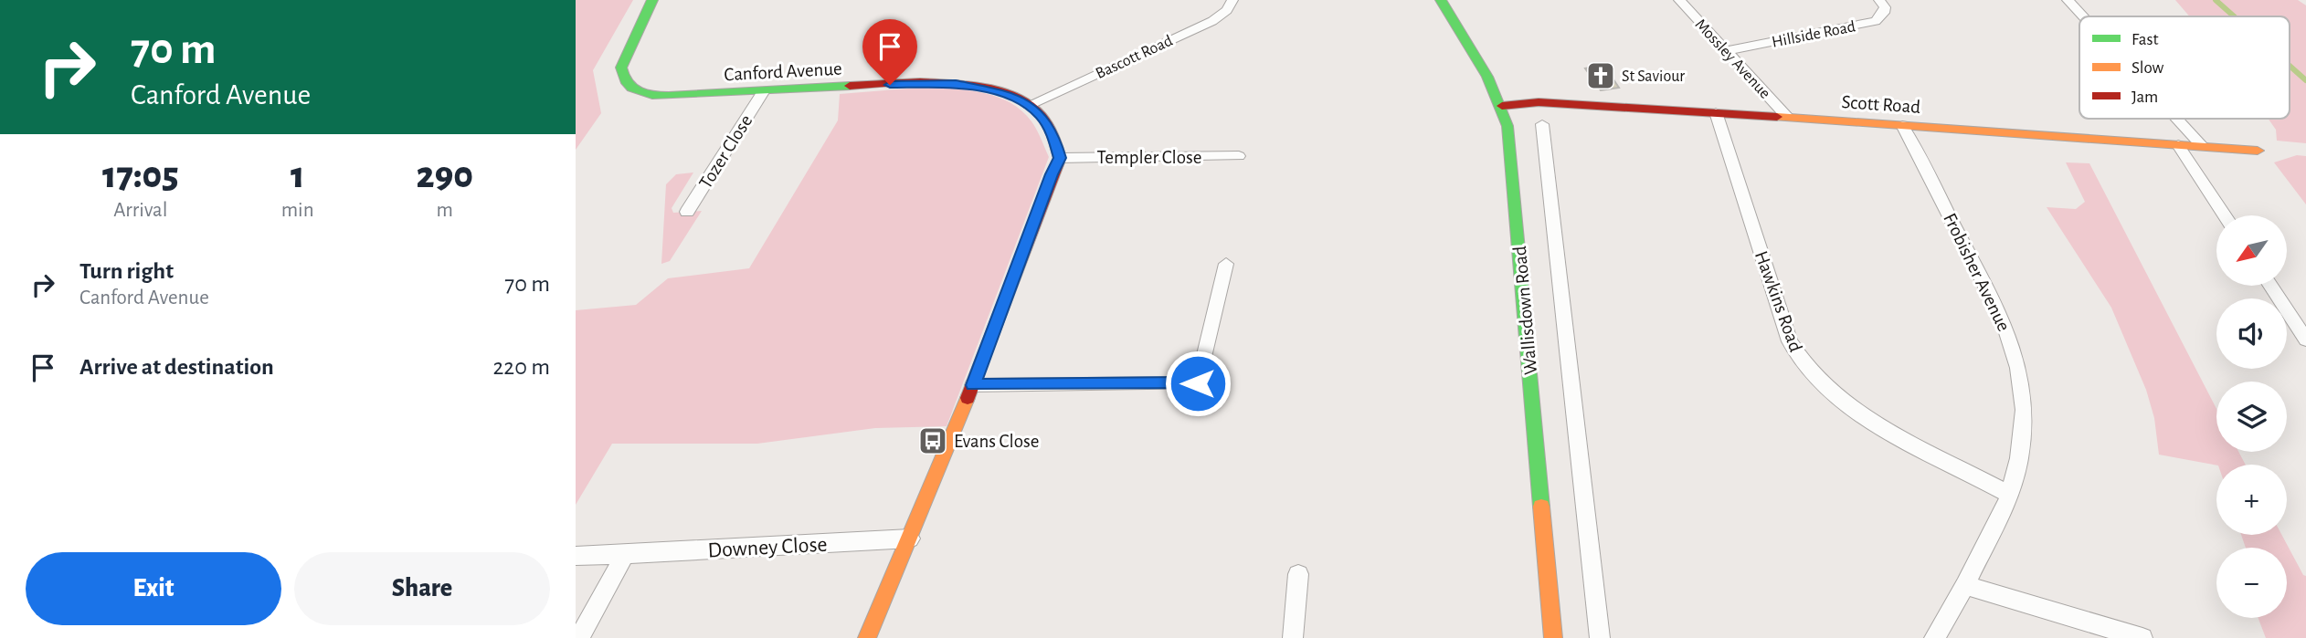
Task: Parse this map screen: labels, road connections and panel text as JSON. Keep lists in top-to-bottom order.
{
  "streets": {
    "street": [
      "Hillside Road",
      "Bascott Road",
      "Mossley Avenue",
      "Canford Avenue",
      "Scott Road",
      "Tozer Close",
      "Templer Close",
      "Frobisher Avenue",
      "Hawkins Road",
      "Wallisdown Road",
      "Downey Close"
    ]
  },
  "crossings": [
    ["Hillside Road", "Mossley Avenue"],
    ["Bascott Road", "Canford Avenue"],
    ["Mossley Avenue", "Scott Road"],
    ["Canford Avenue", "Tozer Close"],
    ["Canford Avenue", "Templer Close"],
    ["Scott Road", "Frobisher Avenue"],
    ["Scott Road", "Hawkins Road"],
    ["Scott Road", "Wallisdown Road"],
    ["Frobisher Avenue", "Hawkins Road"]
  ],
  "places": {
    "church": ["St Saviour"],
    "bus stop": ["Evans Close"]
  },
  "legend": ["Fast", "Slow", "Jam"],
  "north": "bottom left",
  "page": {
    "turn": ["70 m", "Canford Avenue"],
    "eta": [
      "17:05",
      "Arrival",
      "1",
      "min",
      "290",
      "m"
    ],
    "map_buttons": ["+", "−"],
    "list": [
      {
        "name": "Turn right",
        "note": "Canford Avenue",
        "value": "70 m"
      },
      {
        "name": "Arrive at destination",
        "value": "220 m"
      }
    ],
    "buttons": ["Exit", "Share"]
  }
}
